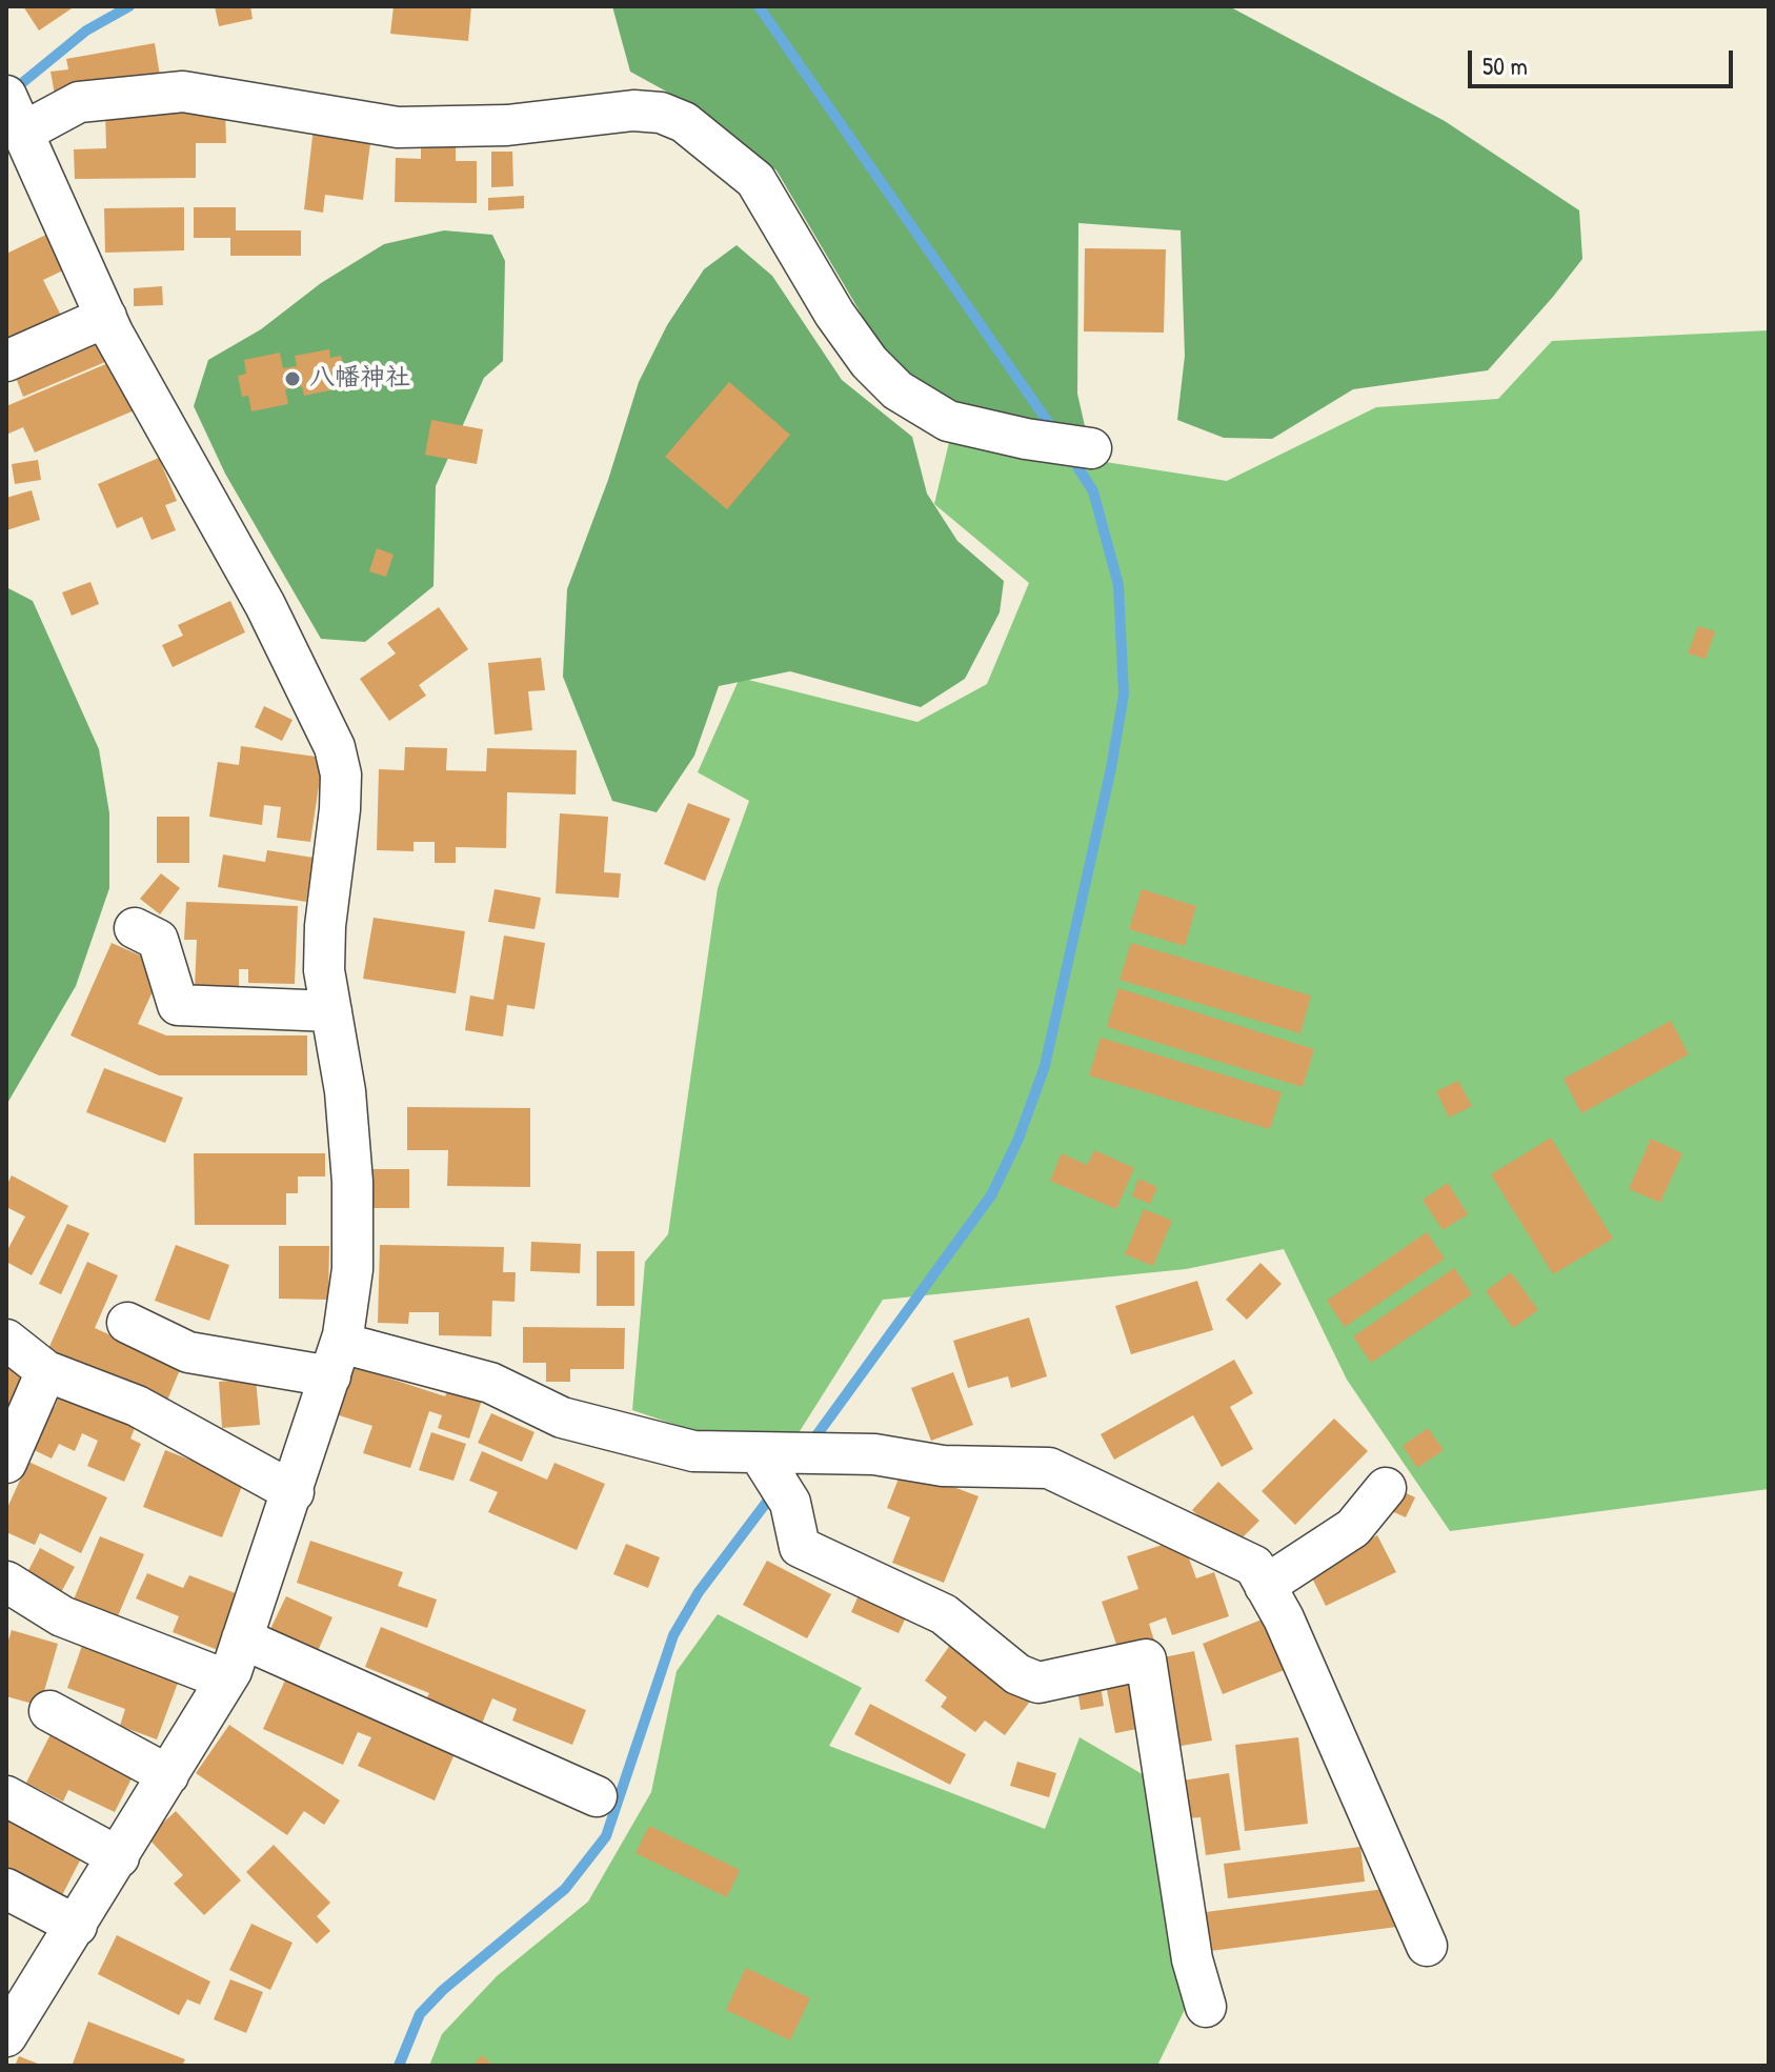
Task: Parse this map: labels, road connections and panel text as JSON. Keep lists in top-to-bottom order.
{
  "places": ["八幡神社"],
  "scale_bar": "50 m"
}
